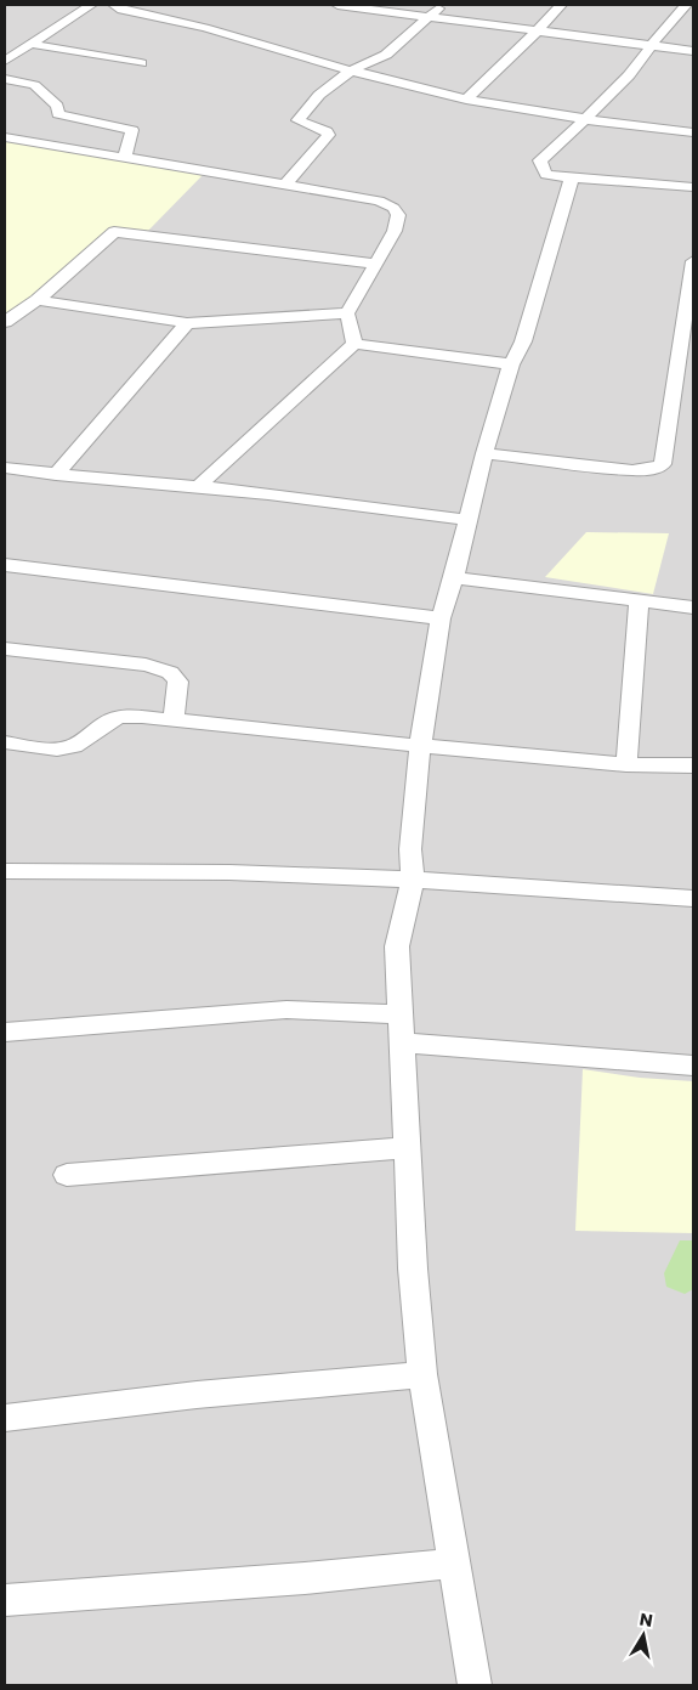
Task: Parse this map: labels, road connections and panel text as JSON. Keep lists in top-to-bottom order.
{
  "north": "top"
}
